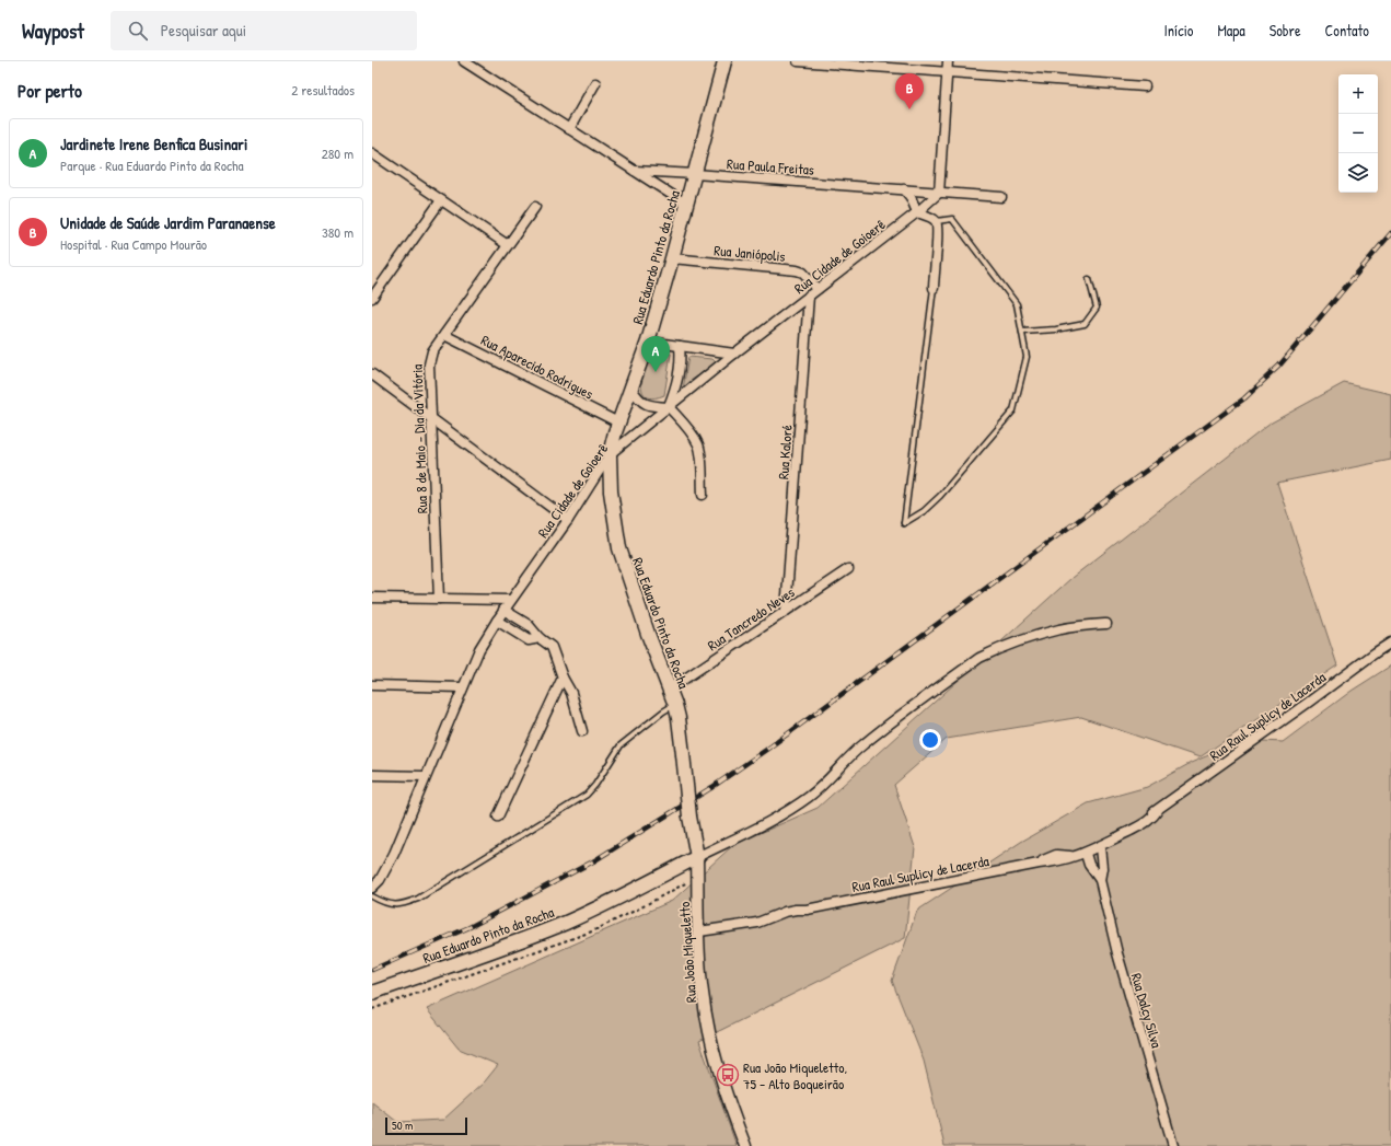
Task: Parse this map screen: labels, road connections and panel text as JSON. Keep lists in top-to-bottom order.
{
  "streets": {
    "main road": ["Rua Eduardo Pinto da Rocha"],
    "street": [
      "Rua Paula Freitas",
      "Rua Janiópolis",
      "Rua Cidade de Goioerê",
      "Rua Aparecido Rodrigues",
      "Rua 8 de Maio - Dia da Vitória",
      "Rua Kaloré",
      "Rua Tancredo Neves",
      "Rua Raul Suplicy de Lacerda",
      "Rua João Miqueletto",
      "Rua Dalcy Silva"
    ]
  },
  "crossings": [
    ["Rua Paula Freitas", "Rua Cidade de Goioerê"],
    ["Rua Paula Freitas", "Rua Eduardo Pinto da Rocha"],
    ["Rua Janiópolis", "Rua Cidade de Goioerê"],
    ["Rua Janiópolis", "Rua Eduardo Pinto da Rocha"],
    ["Rua Cidade de Goioerê", "Rua Eduardo Pinto da Rocha"],
    ["Rua Cidade de Goioerê", "Rua Kaloré"],
    ["Rua Eduardo Pinto da Rocha", "Rua Aparecido Rodrigues"],
    ["Rua Eduardo Pinto da Rocha", "Rua Tancredo Neves"],
    ["Rua Eduardo Pinto da Rocha", "Rua João Miqueletto"],
    ["Rua Aparecido Rodrigues", "Rua 8 de Maio - Dia da Vitória"],
    ["Rua Kaloré", "Rua Tancredo Neves"],
    ["Rua Raul Suplicy de Lacerda", "Rua João Miqueletto"],
    ["Rua Raul Suplicy de Lacerda", "Rua Dalcy Silva"]
  ],
  "places": {
    "bus stop": ["Rua João Miqueletto, 75 - Alto Boqueirão"]
  },
  "scale_bar": "50 m",
  "page": {
    "header": "Waypost",
    "search": "Pesquisar aqui",
    "nav": [
      "Início",
      "Mapa",
      "Sobre",
      "Contato"
    ],
    "heading": ["Por perto", "2 resultados"],
    "pins": ["B", "A"],
    "map_buttons": ["+", "−"],
    "list": [
      {
        "mark": "A",
        "name": "Jardinete Irene Benfica Businari",
        "note": "Parque · Rua Eduardo Pinto da Rocha",
        "value": "280 m"
      },
      {
        "mark": "B",
        "name": "Unidade de Saúde Jardim Paranaense",
        "note": "Hospital · Rua Campo Mourão",
        "value": "380 m"
      }
    ],
    "scale": "50 m"
  }
}
